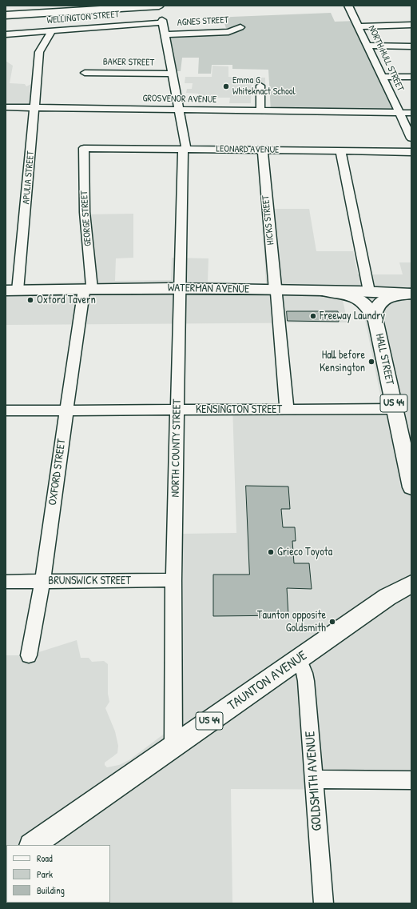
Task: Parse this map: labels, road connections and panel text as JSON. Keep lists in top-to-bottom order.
{
  "streets": {
    "highway": ["HALL STREET", "US 44", "TAUNTON AVENUE"],
    "main road": ["WATERMAN AVENUE"],
    "street": [
      "WELLINGTON STREET",
      "AGNES STREET",
      "NORTH HULL STREET",
      "BAKER STREET",
      "GROSVENOR AVENUE",
      "LEONARD AVENUE",
      "APULIA STREET",
      "GEORGE STREET",
      "HICKS STREET",
      "KENSINGTON STREET",
      "NORTH COUNTY STREET",
      "OXFORD STREET",
      "BRUNSWICK STREET",
      "GOLDSMITH AVENUE"
    ]
  },
  "crossings": [
    ["WELLINGTON STREET", "APULIA STREET"],
    ["WELLINGTON STREET", "NORTH COUNTY STREET"],
    ["AGNES STREET", "NORTH COUNTY STREET"],
    ["NORTH HULL STREET", "GROSVENOR AVENUE"],
    ["BAKER STREET", "NORTH COUNTY STREET"],
    ["GROSVENOR AVENUE", "APULIA STREET"],
    ["GROSVENOR AVENUE", "NORTH COUNTY STREET"],
    ["LEONARD AVENUE", "GEORGE STREET"],
    ["LEONARD AVENUE", "HICKS STREET"],
    ["LEONARD AVENUE", "NORTH COUNTY STREET"],
    ["APULIA STREET", "WATERMAN AVENUE"],
    ["GEORGE STREET", "WATERMAN AVENUE"],
    ["GEORGE STREET", "OXFORD STREET"],
    ["HICKS STREET", "WATERMAN AVENUE"],
    ["HICKS STREET", "KENSINGTON STREET"],
    ["WATERMAN AVENUE", "HALL STREET"],
    ["WATERMAN AVENUE", "NORTH COUNTY STREET"],
    ["WATERMAN AVENUE", "OXFORD STREET"],
    ["HALL STREET", "KENSINGTON STREET"],
    ["US 44", "TAUNTON AVENUE"],
    ["KENSINGTON STREET", "NORTH COUNTY STREET"],
    ["KENSINGTON STREET", "OXFORD STREET"],
    ["NORTH COUNTY STREET", "BRUNSWICK STREET"],
    ["NORTH COUNTY STREET", "TAUNTON AVENUE"],
    ["OXFORD STREET", "BRUNSWICK STREET"],
    ["TAUNTON AVENUE", "GOLDSMITH AVENUE"]
  ],
  "places": [
    "Emma G Whiteknact School",
    "Oxford Tavern",
    "Freeway Laundry",
    "Hall before Kensington",
    "Grieco Toyota",
    "Taunton opposite Goldsmith"
  ],
  "legend": ["Road", "Park", "Building"]
}
